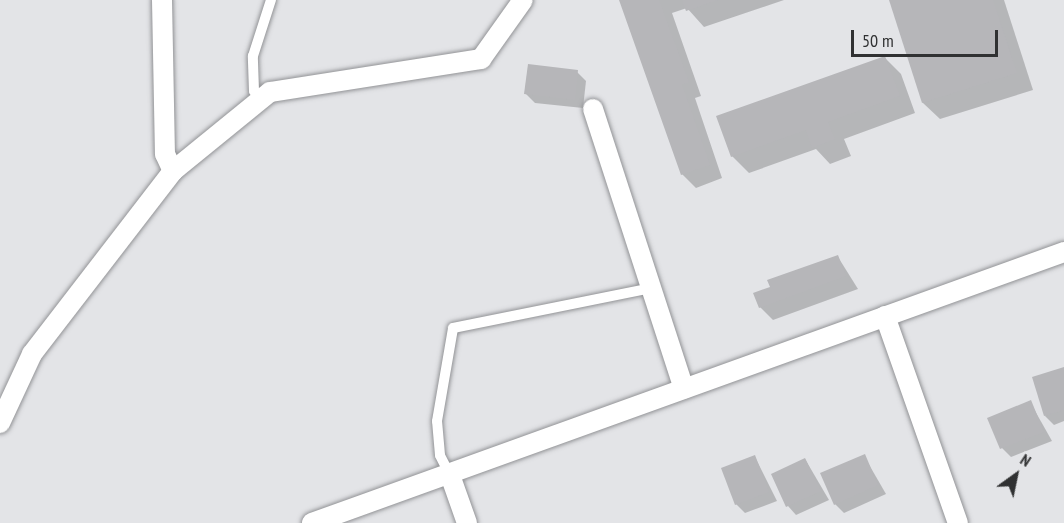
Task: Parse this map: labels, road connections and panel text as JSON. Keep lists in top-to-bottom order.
{
  "scale_bar": "50 m",
  "north": "top right"
}
